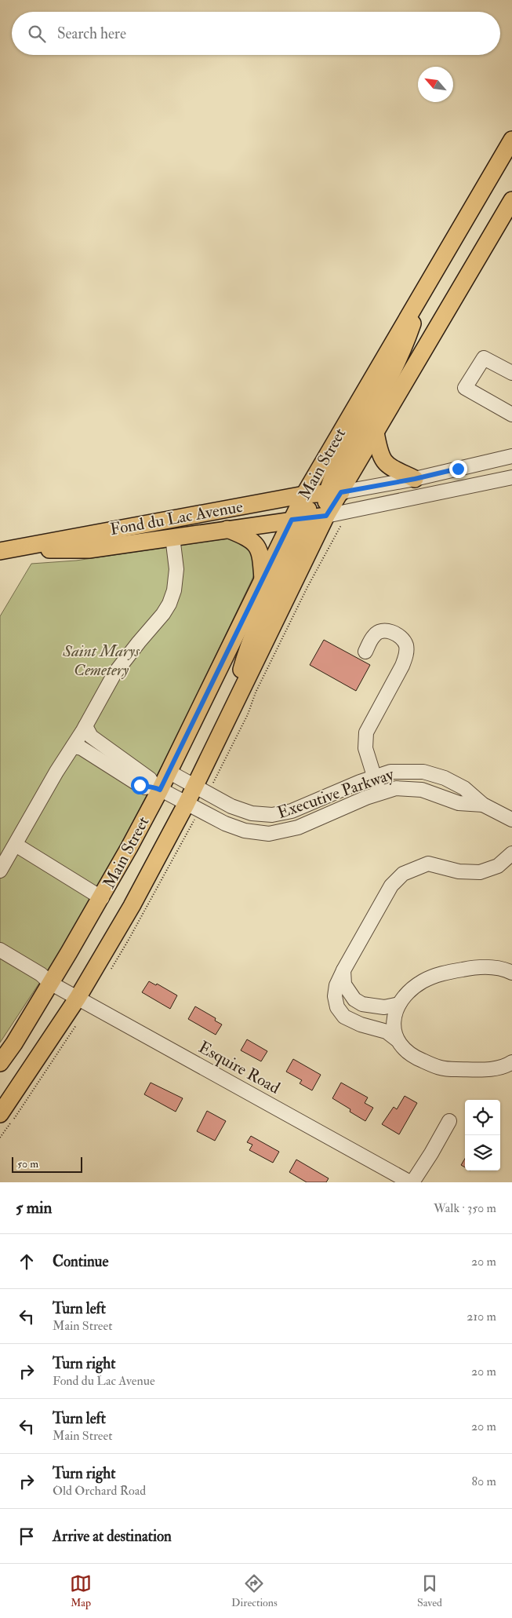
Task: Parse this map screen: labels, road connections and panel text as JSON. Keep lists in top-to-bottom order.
{
  "streets": {
    "main road": ["Main Street", "Fond du Lac Avenue"],
    "street": ["Executive Parkway", "Esquire Road"]
  },
  "crossings": [
    ["Main Street", "Fond du Lac Avenue"],
    ["Main Street", "Executive Parkway"],
    ["Main Street", "Esquire Road"]
  ],
  "parks": ["Saint Marys Cemetery"],
  "scale_bar": "50 m",
  "north": "top left",
  "page": {
    "search": "Search here",
    "scale": "50 m",
    "heading": ["5 min", "Walk · 350 m"],
    "list": [
      ["Continue", "20 m"],
      ["Turn left", "Main Street", "210 m"],
      ["Turn right", "Fond du Lac Avenue", "20 m"],
      ["Turn left", "Main Street", "20 m"],
      ["Turn right", "Old Orchard Road", "80 m"],
      "Arrive at destination"
    ],
    "nav": ["Map", "Directions", "Saved"]
  }
}
